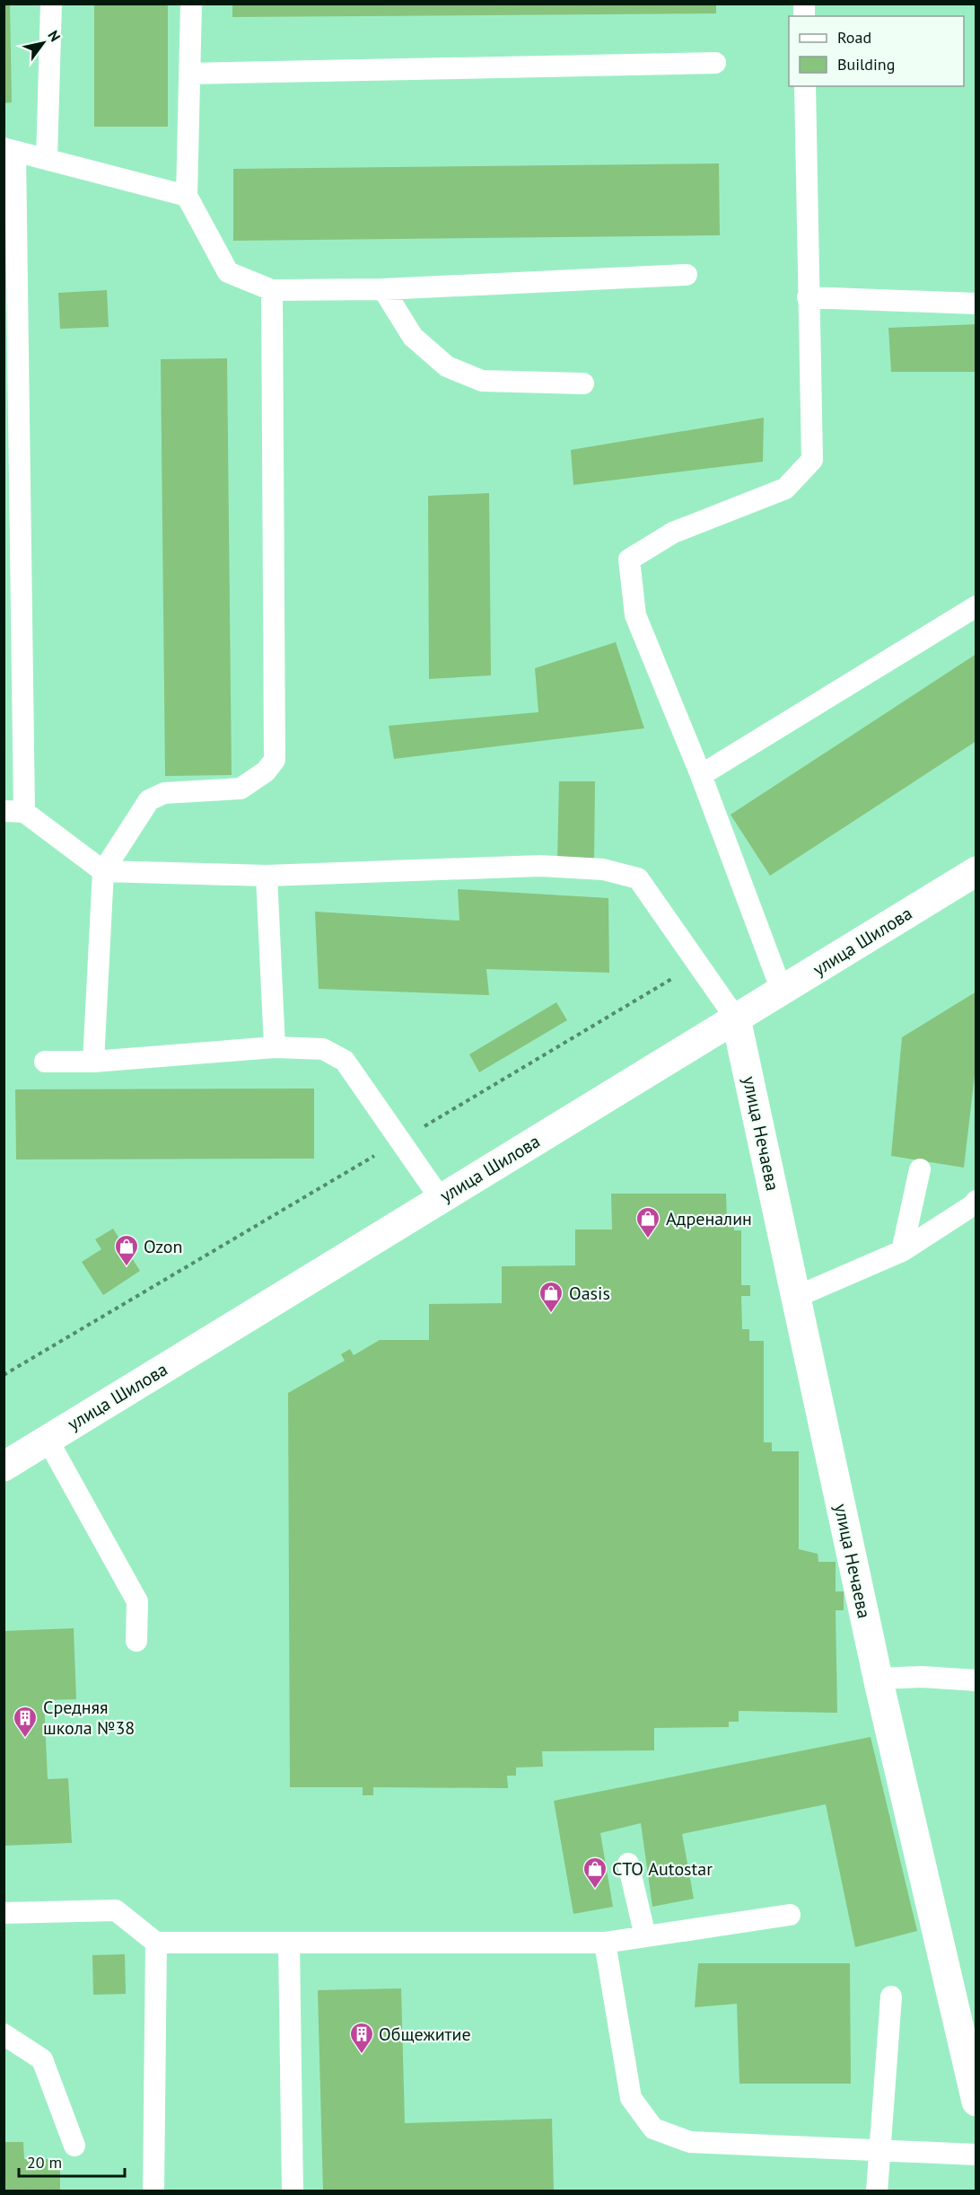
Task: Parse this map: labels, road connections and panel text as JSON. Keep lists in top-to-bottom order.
{
  "streets": {
    "main road": ["улица Шилова", "улица Нечаева"]
  },
  "crossings": [
    ["улица Шилова", "улица Нечаева"]
  ],
  "places": {
    "shop": [
      "Адреналин",
      "Ozon",
      "Oasis",
      "СТО Autostar"
    ],
    "building": ["Средняя школа №38", "Общежитие"]
  },
  "legend": ["Road", "Building"],
  "scale_bar": "20 m",
  "north": "top right"
}
